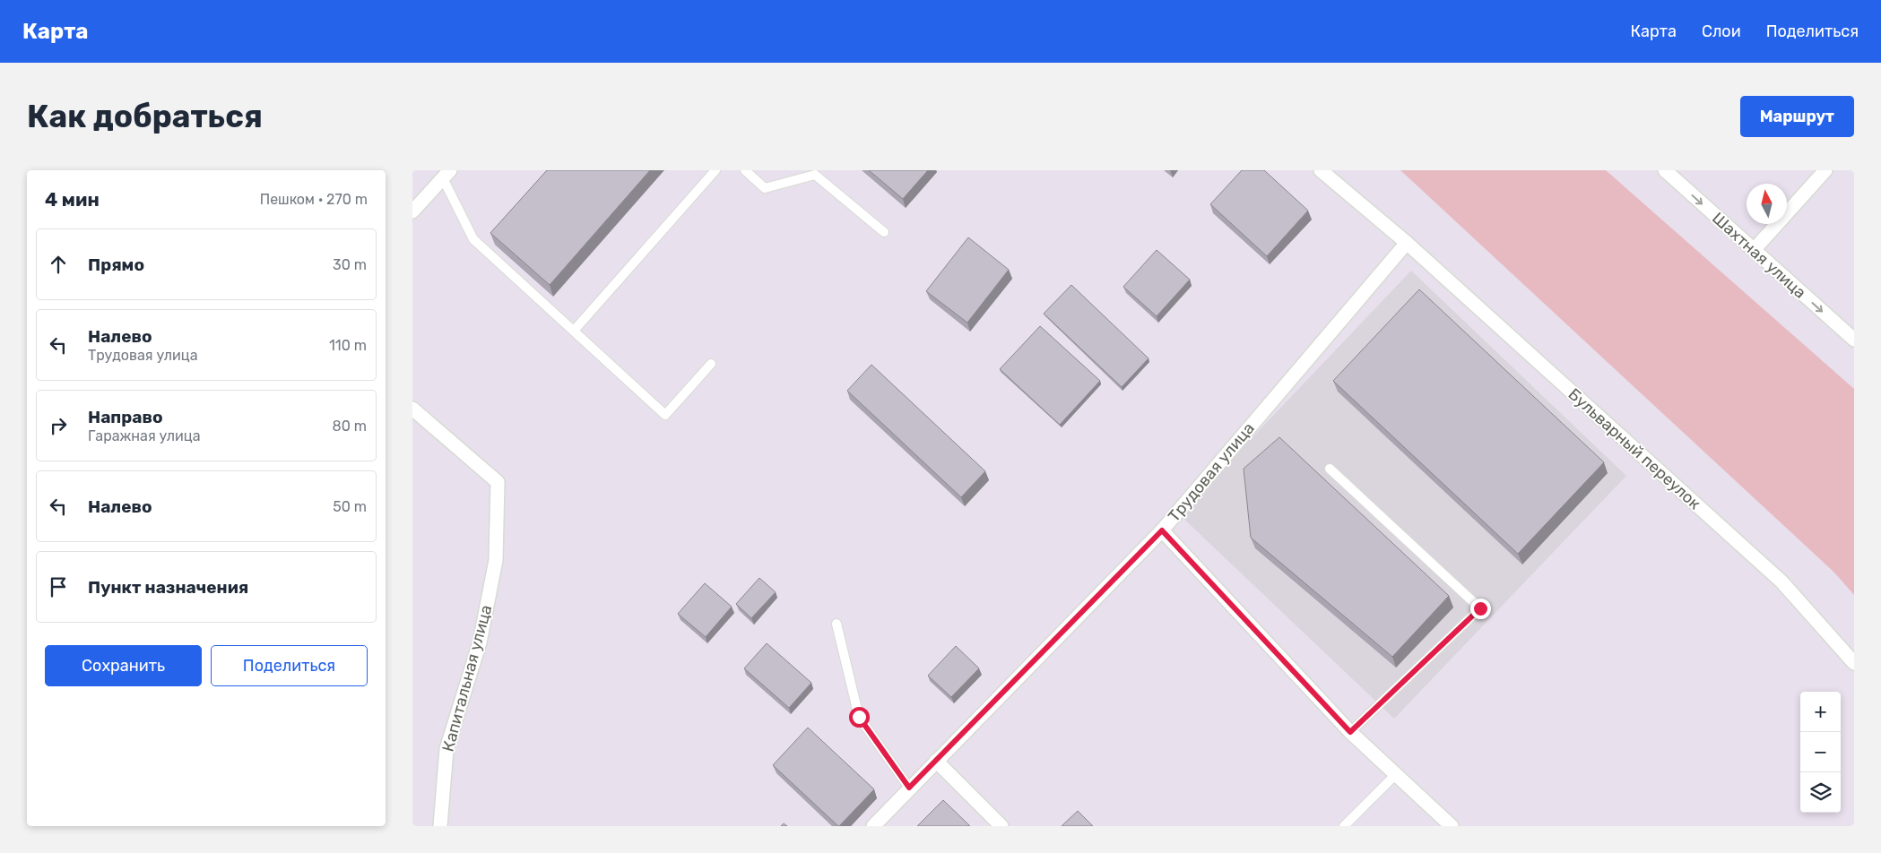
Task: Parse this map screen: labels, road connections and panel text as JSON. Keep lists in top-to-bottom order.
{
  "streets": {
    "street": [
      "Шахтная улица",
      "Бульварный переулок",
      "Трудовая улица",
      "Капитальная улица"
    ]
  },
  "crossings": [
    ["Бульварный переулок", "Трудовая улица"]
  ],
  "one_way": ["Шахтная улица"],
  "north": "top",
  "page": {
    "header": "Карта",
    "nav": ["Карта", "Слои", "Поделиться"],
    "buttons": [
      "Маршрут",
      ["Сохранить", "Поделиться"]
    ],
    "title": "Как добраться",
    "heading": ["4 мин", "Пешком · 270 m"],
    "list": [
      ["Прямо", "30 m"],
      ["Налево", "Трудовая улица", "110 m"],
      ["Направо", "Гаражная улица", "80 m"],
      ["Налево", "50 m"],
      "Пункт назначения"
    ],
    "map_buttons": ["+", "−"]
  }
}
